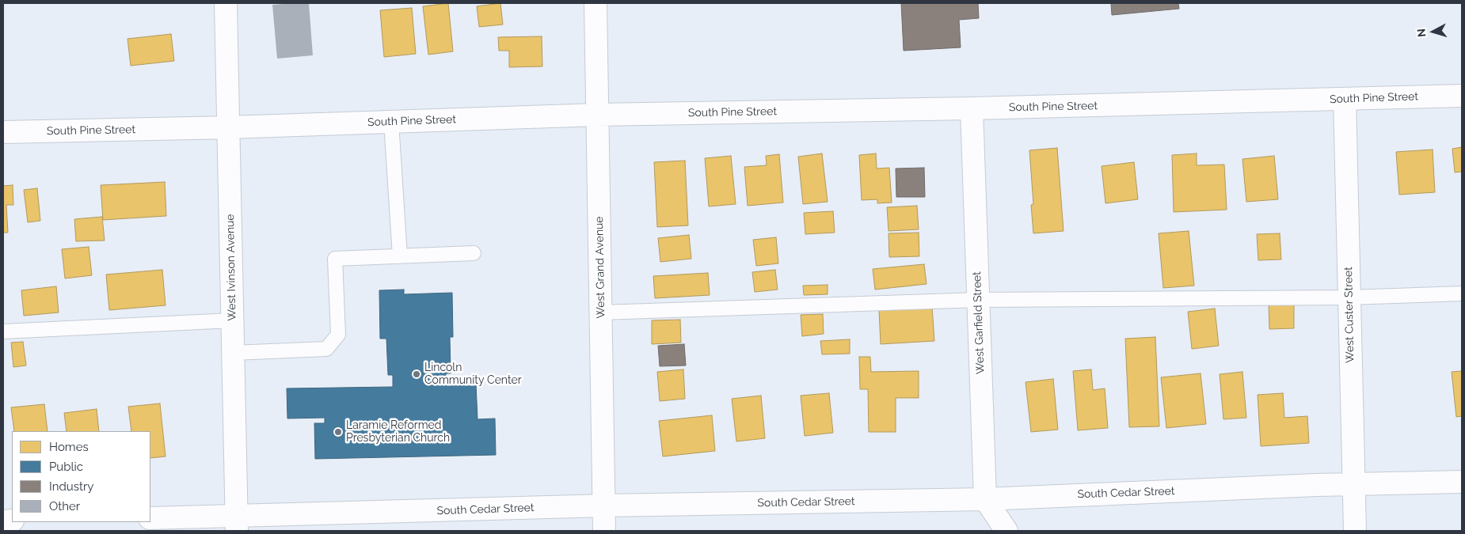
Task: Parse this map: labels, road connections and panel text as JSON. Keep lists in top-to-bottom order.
{
  "streets": {
    "street": [
      "South Pine Street",
      "West Ivinson Avenue",
      "West Grand Avenue",
      "West Custer Street",
      "West Garfield Street",
      "South Cedar Street"
    ]
  },
  "crossings": [
    ["South Pine Street", "West Ivinson Avenue"],
    ["South Pine Street", "West Grand Avenue"],
    ["South Pine Street", "West Custer Street"],
    ["South Pine Street", "West Garfield Street"],
    ["West Ivinson Avenue", "South Cedar Street"],
    ["West Grand Avenue", "South Cedar Street"],
    ["West Custer Street", "South Cedar Street"],
    ["West Garfield Street", "South Cedar Street"]
  ],
  "places": ["Lincoln Community Center", "Laramie Reformed Presbyterian Church"],
  "legend": [
    "Homes",
    "Public",
    "Industry",
    "Other"
  ],
  "north": "left"
}
